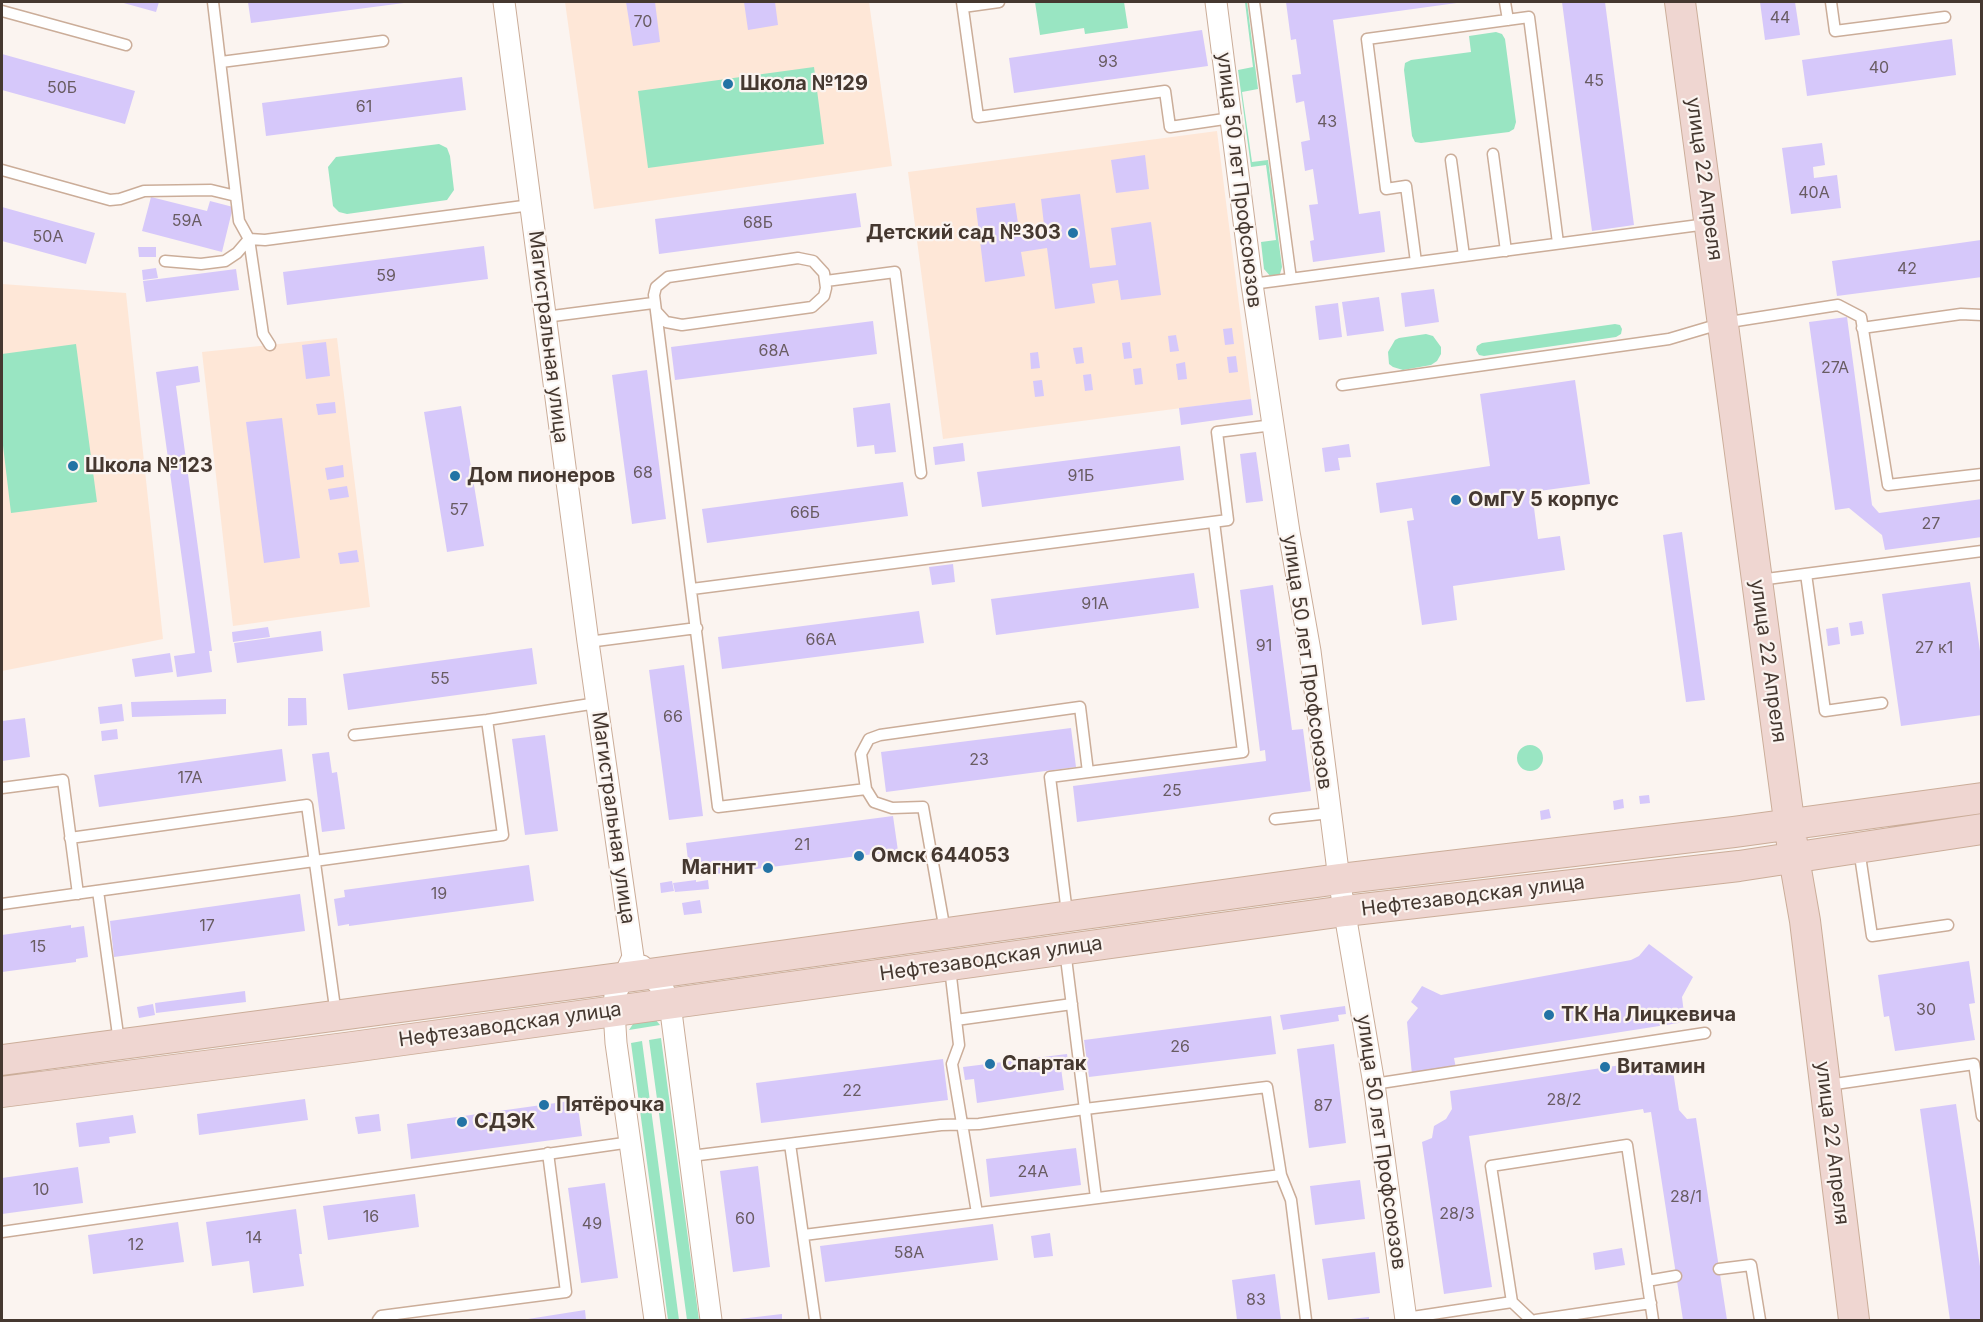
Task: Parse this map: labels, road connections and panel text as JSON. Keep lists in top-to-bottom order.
{
  "streets": {
    "main road": ["улица 22 Апреля", "Нефтезаводская улица"],
    "street": ["улица 50 лет Профсоюзов", "Магистральная улица"]
  },
  "crossings": [
    ["улица 22 Апреля", "Нефтезаводская улица"],
    ["улица 50 лет Профсоюзов", "Нефтезаводская улица"],
    ["Магистральная улица", "Нефтезаводская улица"]
  ],
  "places": [
    "Школа №129",
    "Детский сад №303",
    "Школа №123",
    "Дом пионеров",
    "ОмГУ 5 корпус",
    "Омск 644053",
    "Магнит",
    "ТК На Лицкевича",
    "Спартак",
    "Витамин",
    "Пятёрочка",
    "СДЭК"
  ],
  "house_numbers": [
    "44",
    "70",
    "93",
    "40",
    "45",
    "50Б",
    "61",
    "43",
    "40А",
    "59А",
    "68Б",
    "50А",
    "42",
    "59",
    "68А",
    "27А",
    "68",
    "91Б",
    "57",
    "66Б",
    "27",
    "91А",
    "66А",
    "91",
    "27 к1",
    "55",
    "66",
    "23",
    "17А",
    "25",
    "21",
    "19",
    "17",
    "15",
    "30",
    "26",
    "22",
    "28/2",
    "87",
    "24А",
    "10",
    "28/1",
    "28/3",
    "16",
    "60",
    "49",
    "14",
    "12",
    "58А",
    "83"
  ]
}
